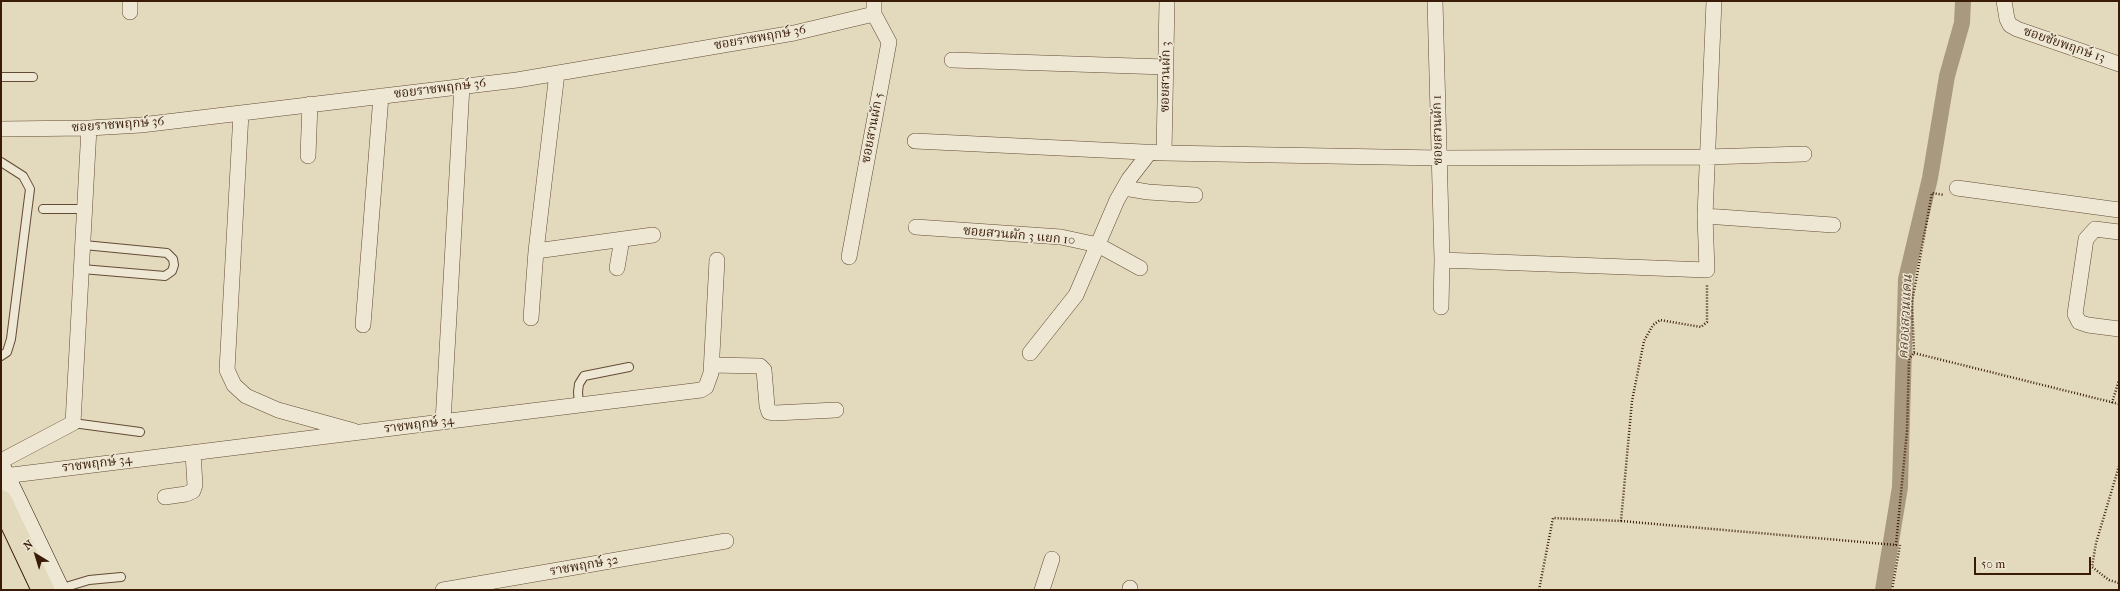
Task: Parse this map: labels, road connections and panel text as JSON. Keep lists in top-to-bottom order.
{
  "streets": {
    "street": [
      "ซอยราชพฤกษ์ 36",
      "ซอยชัยพฤกษ์ 13",
      "ซอยสวนผัก 3",
      "ซอยสวนผัก 5",
      "ซอยสวนผัก 1",
      "ซอยสวนผัก 3 แยก 10",
      "ราชพฤกษ์ 34",
      "ราชพฤกษ์ 32"
    ]
  },
  "crossings": [
    ["ซอยราชพฤกษ์ 36", "ซอยสวนผัก 5"]
  ],
  "water": ["คลองสวนแดน"],
  "scale_bar": "50 m",
  "north": "top left"
}
